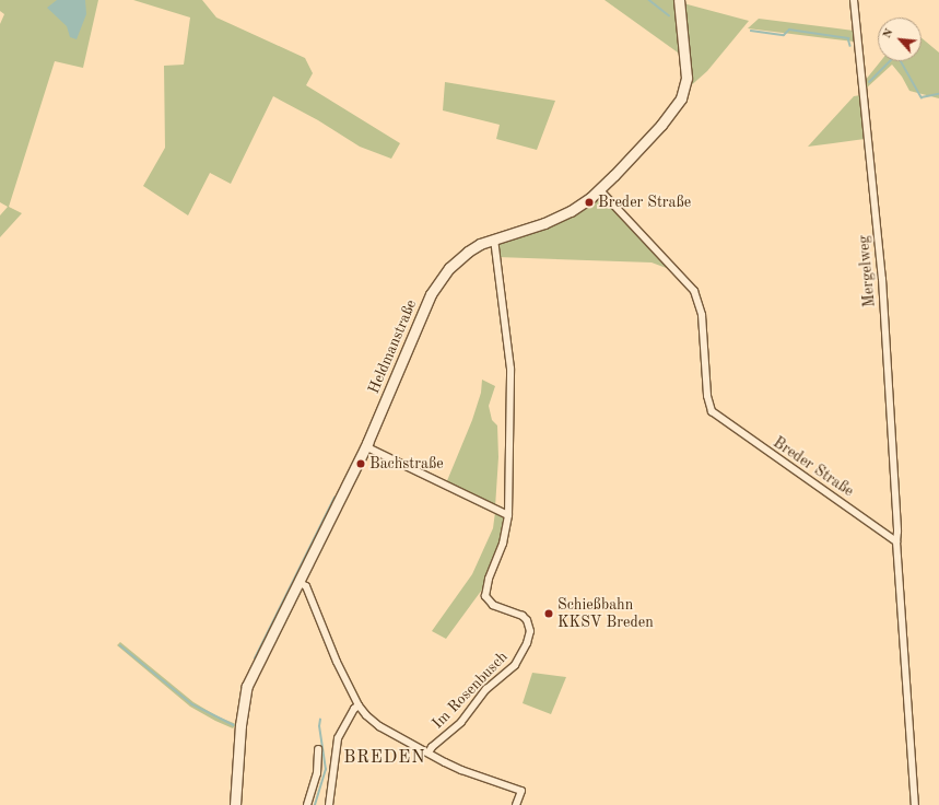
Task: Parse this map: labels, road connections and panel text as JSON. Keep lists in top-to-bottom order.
{
  "streets": {
    "main road": ["Heldmanstraße"],
    "street": ["Mergelweg", "Breder Straße", "Im Rosenbusch"]
  },
  "crossings": [
    ["Mergelweg", "Breder Straße"],
    ["Heldmanstraße", "Breder Straße"]
  ],
  "districts": ["BREDEN"],
  "places": ["Breder Straße", "Bachstraße", "Schießbahn KKSV Breden"],
  "north": "top left"
}
